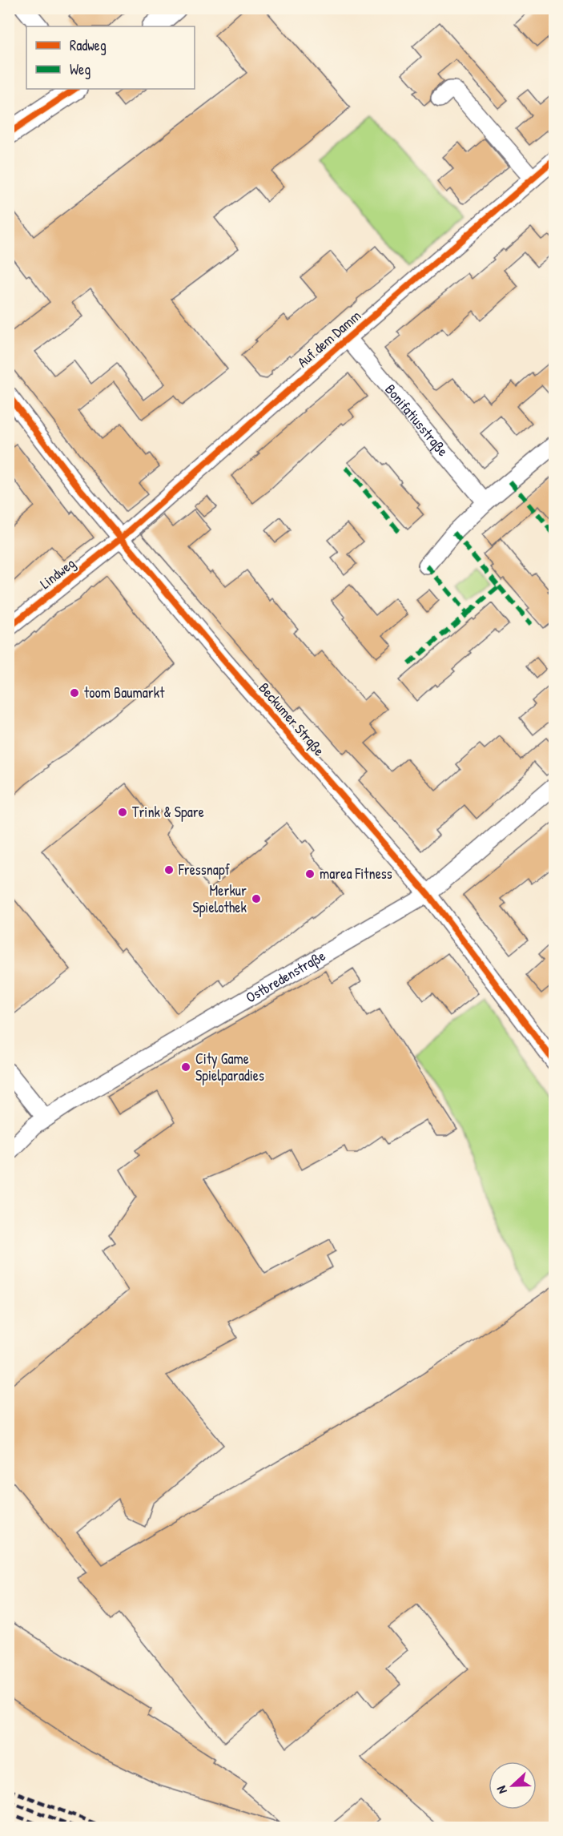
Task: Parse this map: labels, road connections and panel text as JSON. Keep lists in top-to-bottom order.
{
  "streets": {
    "street": [
      "Auf dem Damm",
      "Bonifatiusstraße",
      "Lindweg",
      "Beckumer Straße",
      "Ostbredenstraße"
    ]
  },
  "crossings": [
    ["Auf dem Damm", "Bonifatiusstraße"],
    ["Auf dem Damm", "Lindweg"],
    ["Auf dem Damm", "Beckumer Straße"],
    ["Lindweg", "Beckumer Straße"],
    ["Beckumer Straße", "Ostbredenstraße"]
  ],
  "places": [
    "toom Baumarkt",
    "Trink & Spare",
    "Fressnapf",
    "marea Fitness",
    "Merkur Spielothek",
    "City Game Spielparadies"
  ],
  "legend": ["Radweg", "Weg"],
  "north": "left"
}
